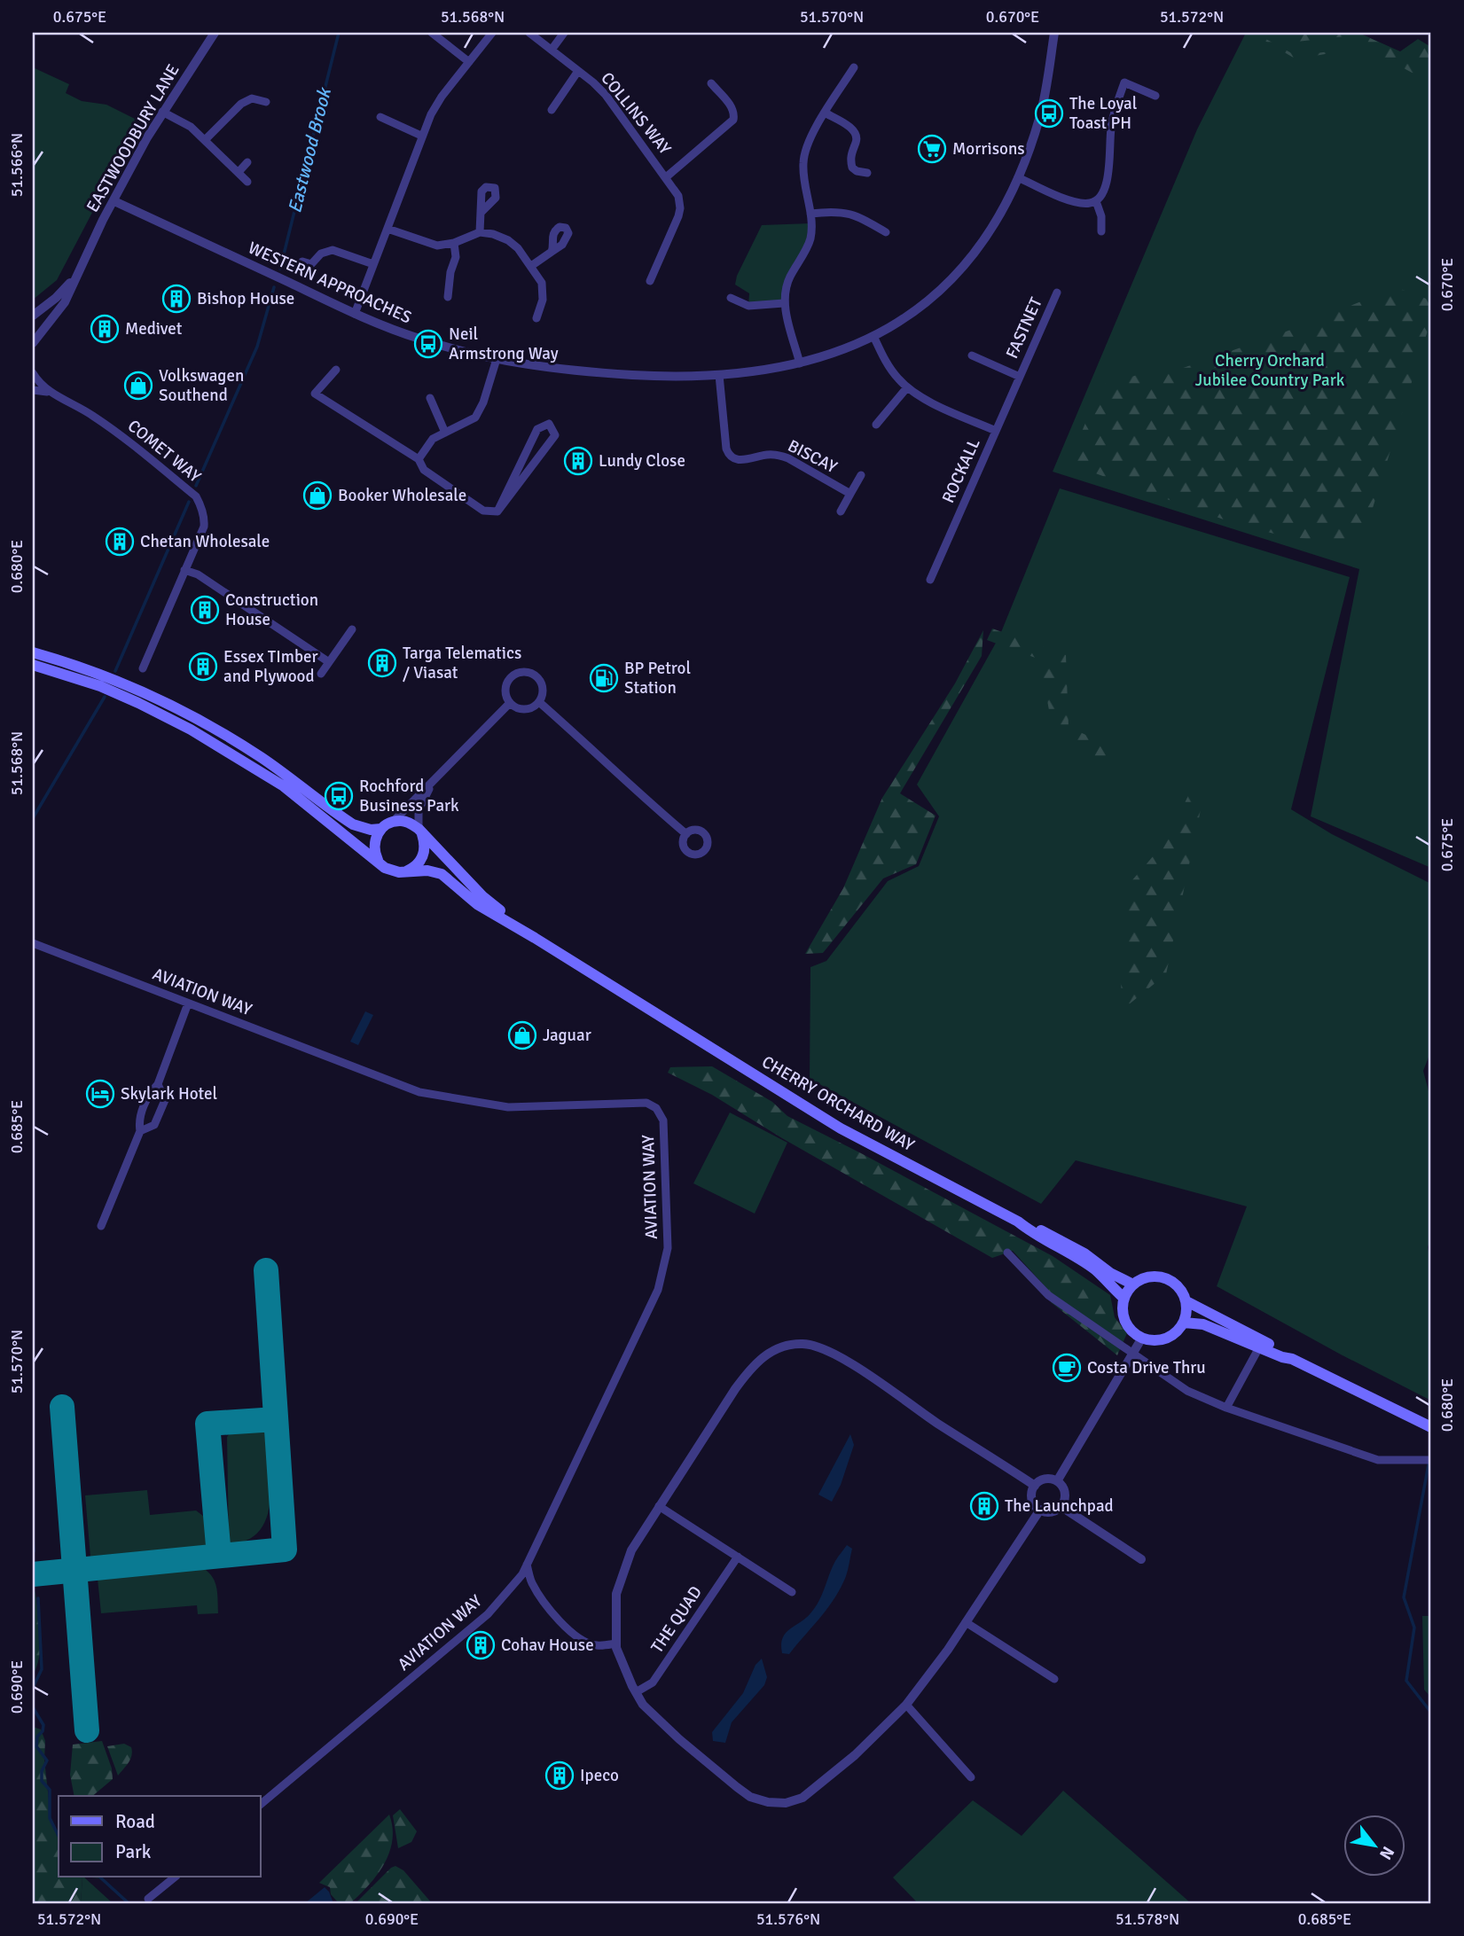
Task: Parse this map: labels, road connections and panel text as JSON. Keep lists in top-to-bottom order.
{
  "streets": {
    "main road": ["CHERRY ORCHARD WAY"],
    "street": [
      "COLLINS WAY",
      "EASTWOODBURY LANE",
      "WESTERN APPROACHES",
      "FASTNET",
      "COMET WAY",
      "BISCAY",
      "ROCKALL",
      "AVIATION WAY",
      "THE QUAD"
    ]
  },
  "crossings": [
    ["EASTWOODBURY LANE", "WESTERN APPROACHES"],
    ["WESTERN APPROACHES", "BISCAY"],
    ["WESTERN APPROACHES", "ROCKALL"],
    ["FASTNET", "ROCKALL"]
  ],
  "water": ["Eastwood Brook"],
  "parks": ["Cherry Orchard Jubilee Country Park"],
  "places": {
    "bus stop": ["The Loyal Toast PH", "Neil Armstrong Way", "Rochford Business Park"],
    "supermarket": ["Morrisons"],
    "building": [
      "Bishop House",
      "Medivet",
      "Lundy Close",
      "Chetan Wholesale",
      "Construction House",
      "Targa Telematics / Viasat",
      "Essex TImber and Plywood",
      "The Launchpad",
      "Cohav House",
      "Ipeco"
    ],
    "shop": ["Volkswagen Southend", "Booker Wholesale", "Jaguar"],
    "fuel station": ["BP Petrol Station"],
    "hotel": ["Skylark Hotel"],
    "cafe": ["Costa Drive Thru"]
  },
  "legend": ["Road", "Park"],
  "north": "bottom right",
  "coordinates": [
    "0.675°E",
    "51.568°N",
    "51.570°N",
    "0.670°E",
    "51.572°N",
    "51.566°N",
    "0.680°E",
    "0.685°E",
    "0.690°E",
    "51.576°N",
    "51.578°N"
  ]
}
